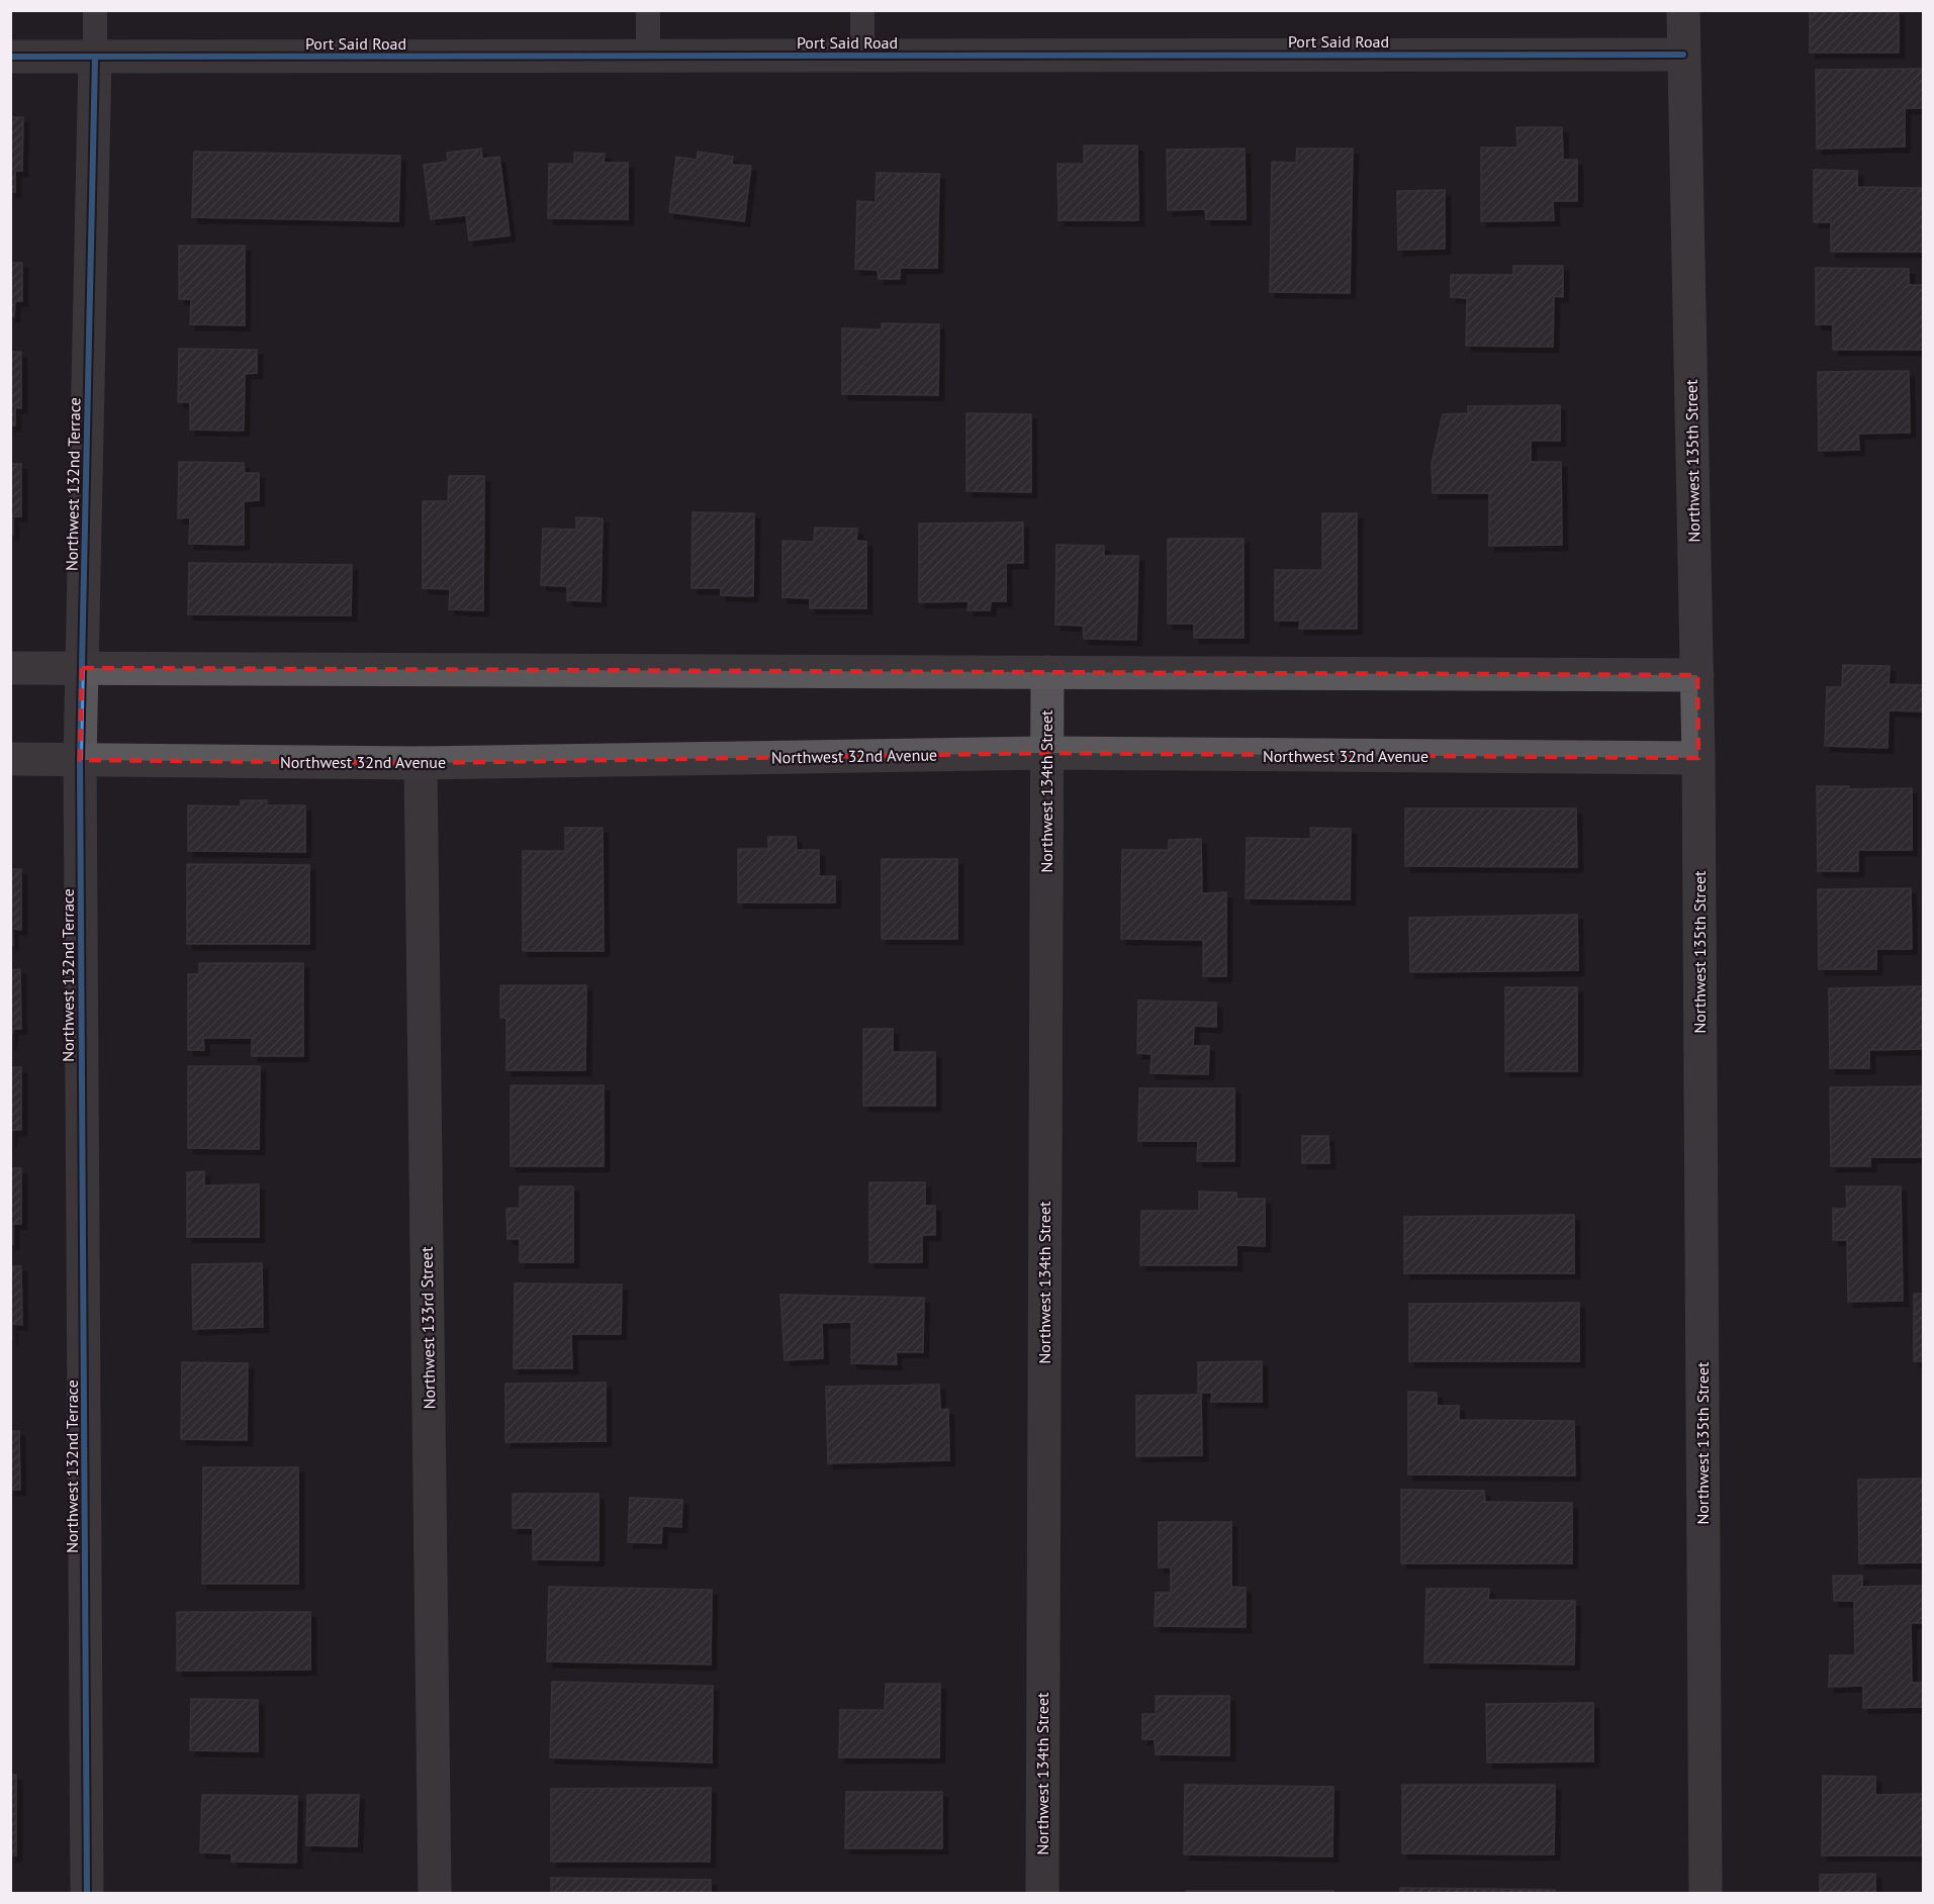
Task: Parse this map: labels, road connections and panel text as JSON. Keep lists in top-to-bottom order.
{
  "streets": {
    "main road": ["Northwest 135th Street", "Northwest 32nd Avenue"],
    "street": [
      "Port Said Road",
      "Northwest 132nd Terrace",
      "Northwest 134th Street",
      "Northwest 133rd Street"
    ]
  },
  "crossings": [
    ["Port Said Road", "Northwest 135th Street"],
    ["Port Said Road", "Northwest 132nd Terrace"],
    ["Northwest 135th Street", "Northwest 32nd Avenue"],
    ["Northwest 132nd Terrace", "Northwest 32nd Avenue"],
    ["Northwest 32nd Avenue", "Northwest 134th Street"],
    ["Northwest 32nd Avenue", "Northwest 133rd Street"]
  ]
}
